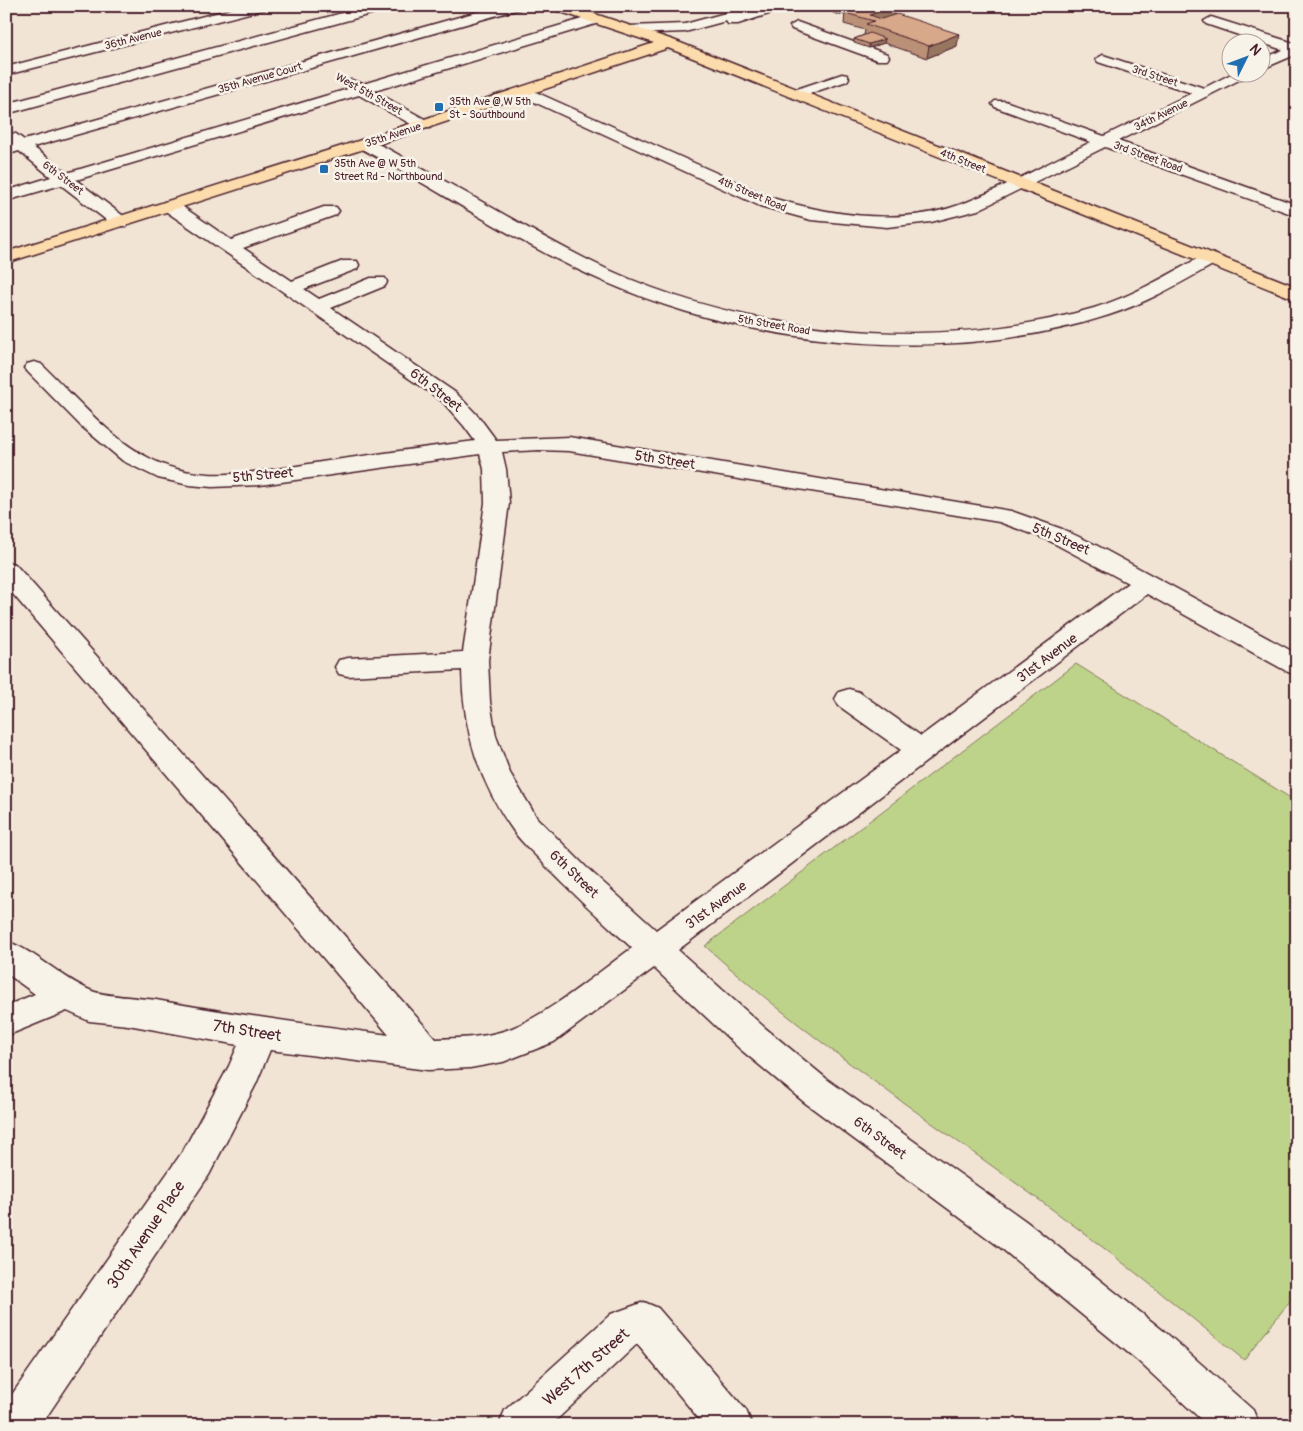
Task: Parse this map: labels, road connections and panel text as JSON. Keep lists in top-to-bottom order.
{
  "streets": {
    "main road": ["35th Avenue", "4th Street"],
    "street": [
      "36th Avenue",
      "3rd Street",
      "35th Avenue Court",
      "West 5th Street",
      "34th Avenue",
      "3rd Street Road",
      "6th Street",
      "4th Street Road",
      "5th Street Road",
      "5th Street",
      "31st Avenue",
      "7th Street",
      "30th Avenue Place",
      "West 7th Street"
    ]
  },
  "crossings": [
    ["3rd Street", "34th Avenue"],
    ["35th Avenue Court", "West 5th Street"],
    ["35th Avenue Court", "6th Street"],
    ["West 5th Street", "35th Avenue"],
    ["34th Avenue", "3rd Street Road"],
    ["34th Avenue", "4th Street"],
    ["34th Avenue", "4th Street Road"],
    ["35th Avenue", "4th Street"],
    ["35th Avenue", "6th Street"],
    ["35th Avenue", "4th Street Road"],
    ["35th Avenue", "5th Street Road"],
    ["4th Street", "4th Street Road"],
    ["4th Street", "5th Street Road"],
    ["6th Street", "5th Street"],
    ["6th Street", "31st Avenue"],
    ["5th Street", "31st Avenue"],
    ["31st Avenue", "7th Street"],
    ["7th Street", "30th Avenue Place"]
  ],
  "places": {
    "transit": ["35th Ave @ W 5th St - Southbound", "35th Ave @ W 5th Street Rd - Northbound"]
  },
  "north": "top right"
}
